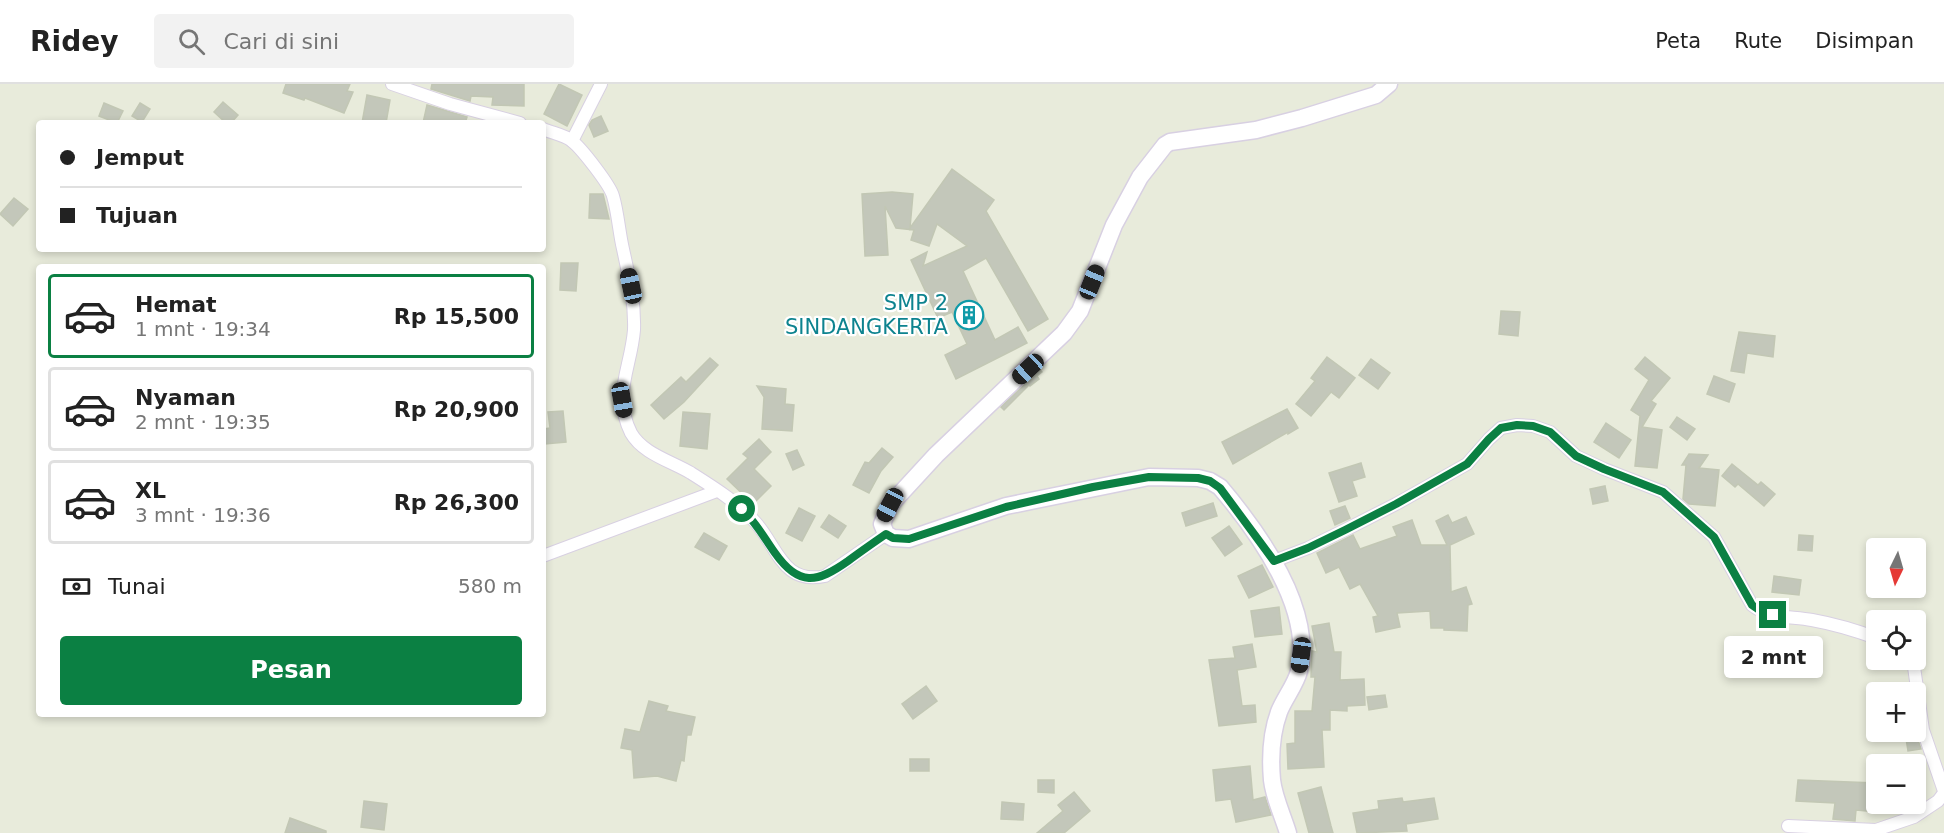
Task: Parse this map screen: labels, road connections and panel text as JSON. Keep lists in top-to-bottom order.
{
  "places": {
    "building": ["SMP 2 SINDANGKERTA"]
  },
  "north": "bottom",
  "page": {
    "header": "Ridey",
    "search": "Cari di sini",
    "nav": ["Peta", "Rute", "Disimpan"],
    "banner": ["Jemput", "Tujuan"],
    "list": [
      {
        "name": "Hemat",
        "note": "1 mnt · 19:34",
        "value": "Rp 15,500"
      },
      {
        "name": "Nyaman",
        "note": "2 mnt · 19:35",
        "value": "Rp 20,900"
      },
      {
        "name": "XL",
        "note": "3 mnt · 19:36",
        "value": "Rp 26,300"
      }
    ],
    "map_buttons": ["+", "−"],
    "pay": ["Tunai", "580 m"],
    "buttons": "Pesan",
    "bubble": "2 mnt"
  }
}
